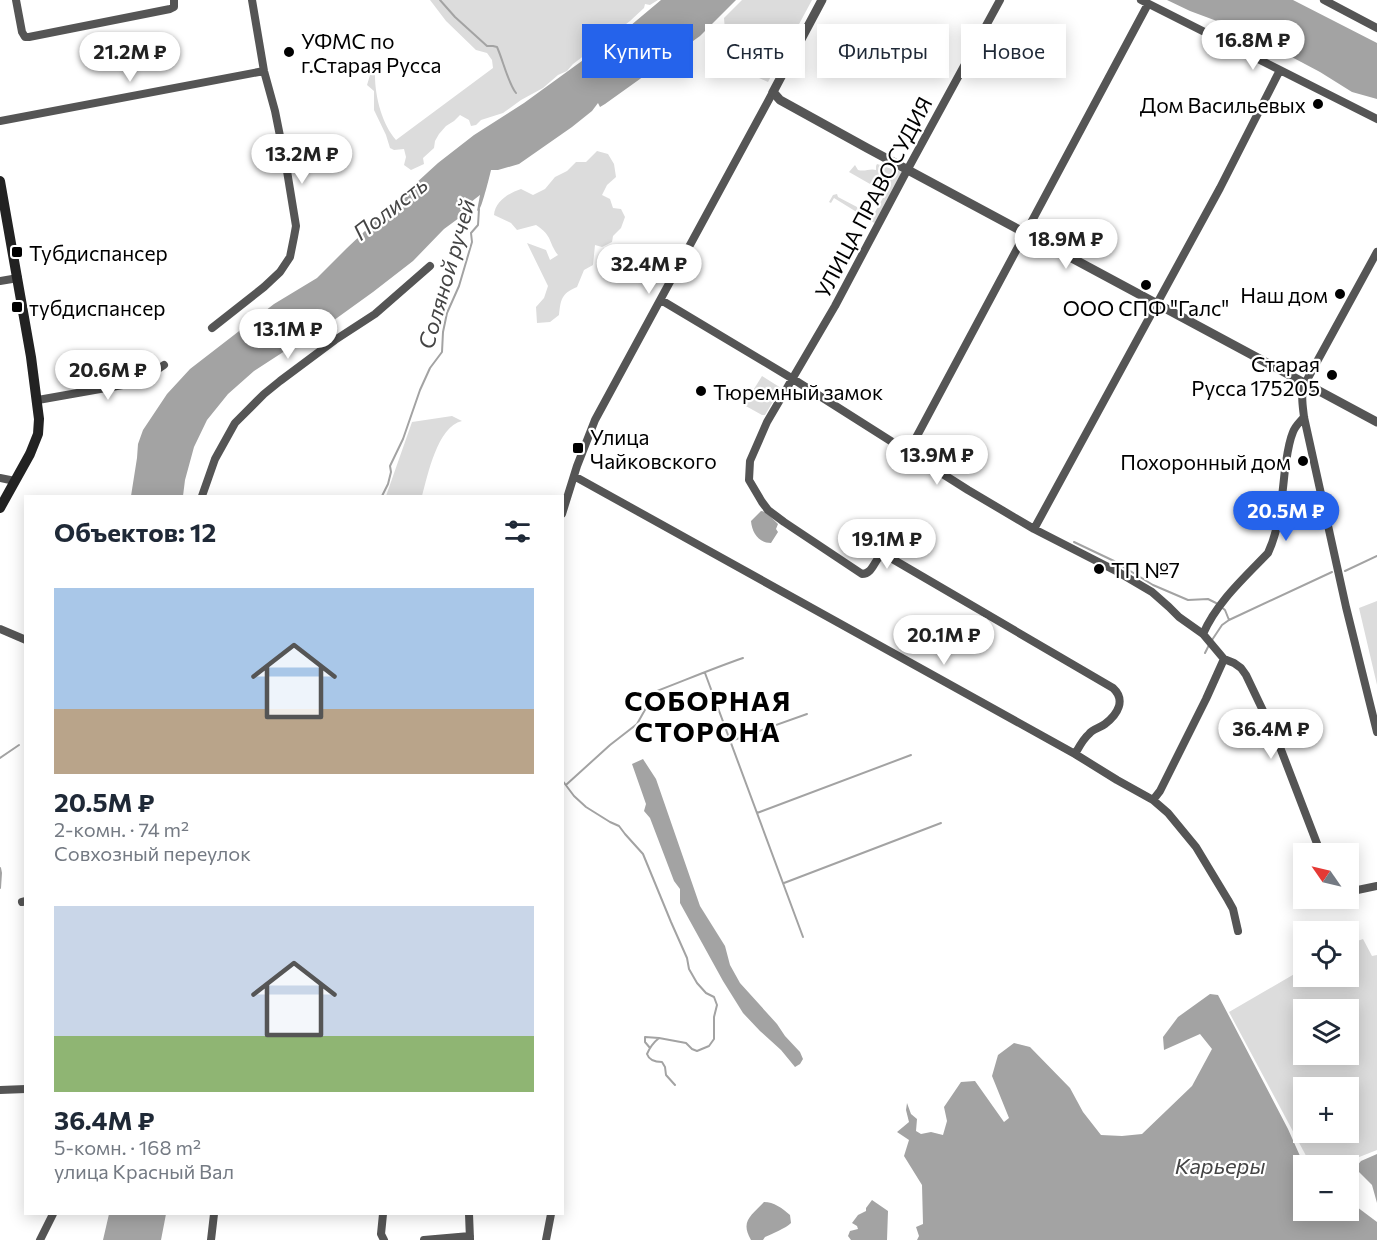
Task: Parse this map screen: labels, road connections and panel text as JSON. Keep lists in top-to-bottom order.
{
  "streets": {
    "street": ["УЛИЦА ПРАВОСУДИЯ"]
  },
  "districts": ["СОБОРНАЯ СТОРОНА"],
  "water": ["Полисть", "Соляной ручей", "Карьеры"],
  "places": {
    "other": [
      "УФМС по г.Старая Русса",
      "Дом Васильевых",
      "ООО СПФ \"Галс\"",
      "Наш дом",
      "Старая Русса 175205",
      "Тюремный замок",
      "Похоронный дом",
      "ТП №7"
    ],
    "transit": ["Тубдиспансер", "тубдиспансер", "Улица Чайковского"]
  },
  "north": "top left",
  "page": {
    "price": [
      "16.8M ₽",
      "21.2M ₽",
      "13.2M ₽",
      "18.9M ₽",
      "32.4M ₽",
      "13.1M ₽",
      "20.6M ₽",
      "13.9M ₽",
      "20.5M ₽",
      "19.1M ₽",
      "20.1M ₽",
      "36.4M ₽"
    ],
    "chip": [
      "Купить",
      "Снять",
      "Фильтры",
      "Новое"
    ],
    "heading": "Объектов: 12",
    "list": [
      {
        "name": "20.5M ₽",
        "note": "2-комн. · 74 m² · Совхозный переулок"
      },
      {
        "name": "36.4M ₽",
        "note": "5-комн. · 168 m² · улица Красный Вал"
      }
    ],
    "map_buttons": ["+", "−"]
  }
}
